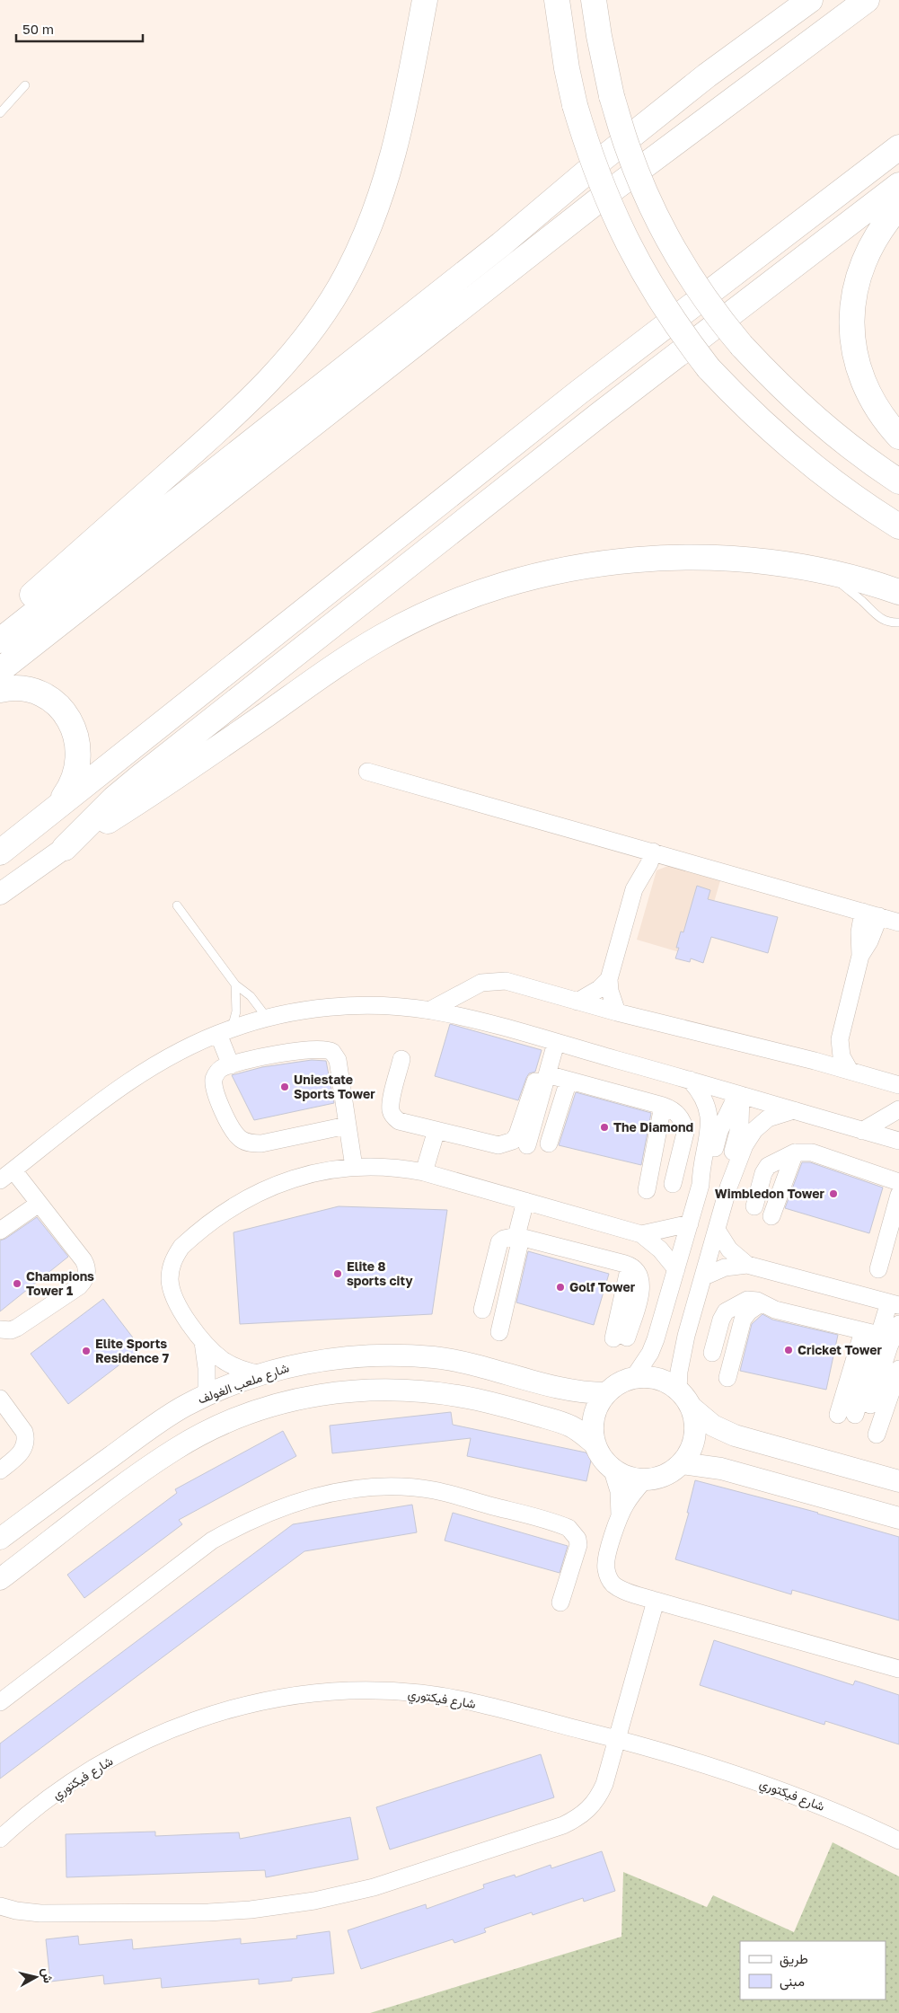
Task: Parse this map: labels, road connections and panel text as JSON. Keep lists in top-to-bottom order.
{
  "streets": {
    "street": ["شارع ملعب الغولف", "شارع فيكتوري"]
  },
  "places": [
    "Uniestate Sports Tower",
    "The Diamond",
    "Wimbledon Tower",
    "Elite 8 sports city",
    "Champions Tower 1",
    "Golf Tower",
    "Cricket Tower",
    "Elite Sports Residence 7"
  ],
  "legend": ["طريق", "مبنى"],
  "scale_bar": "50 m",
  "north": "right"
}
